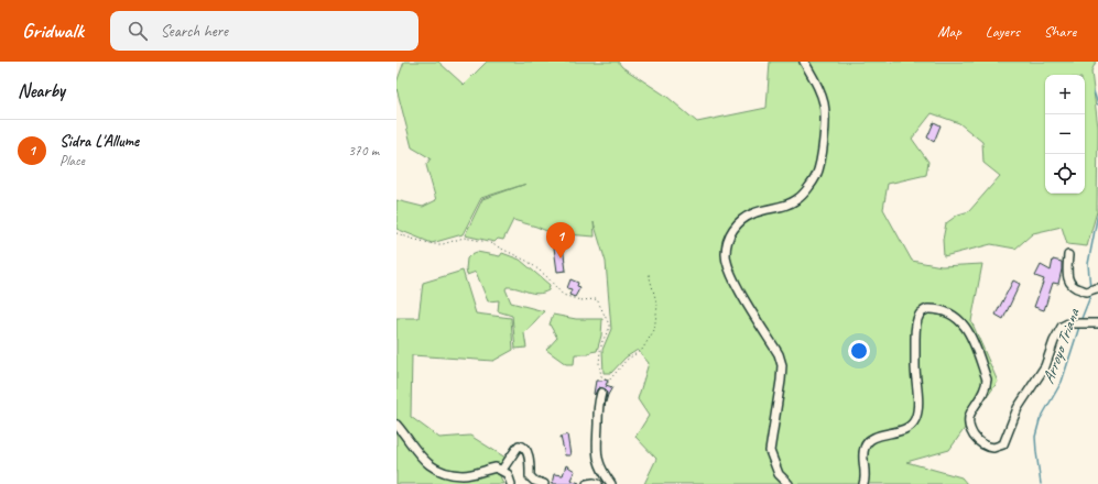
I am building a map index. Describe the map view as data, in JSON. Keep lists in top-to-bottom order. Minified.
{"water":["Arroyo Triana"],"page":{"header":"Gridwalk","search":"Search here","nav":["Map","Layers","Share"],"heading":"Nearby","map_buttons":["+","−"],"list":[{"mark":"1","name":"Sidra L'Allume","note":"Place","value":"370 m"}],"pins":"1"}}
